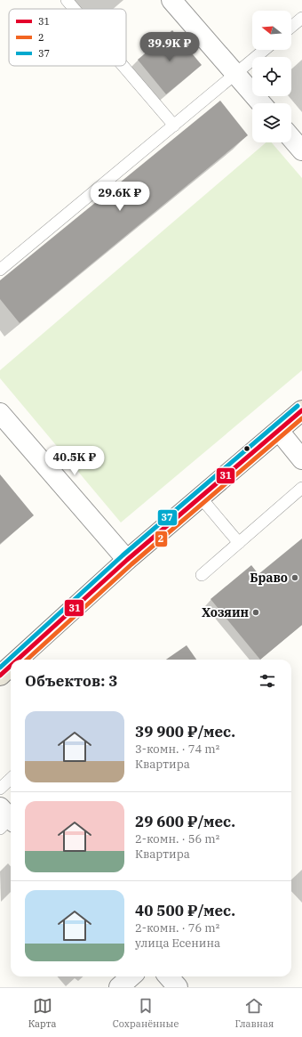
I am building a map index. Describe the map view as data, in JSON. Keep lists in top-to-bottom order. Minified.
{"places":["Браво","Хозяин"],"lines":["transit line 37","transit line 31","transit line 2"],"legend":["31","2","37"],"north":"left","page":{"price":["39.9K ₽","29.6K ₽","40.5K ₽"],"heading":"Объектов: 3","list":[{"name":"39 900 ₽/мес.","note":"3-комн. · 74 m² · Квартира"},{"name":"29 600 ₽/мес.","note":"2-комн. · 56 m² · Квартира"},{"name":"40 500 ₽/мес.","note":"2-комн. · 76 m² · улица Есенина"}],"tabs":["Карта","Сохранённые","Главная"]}}
